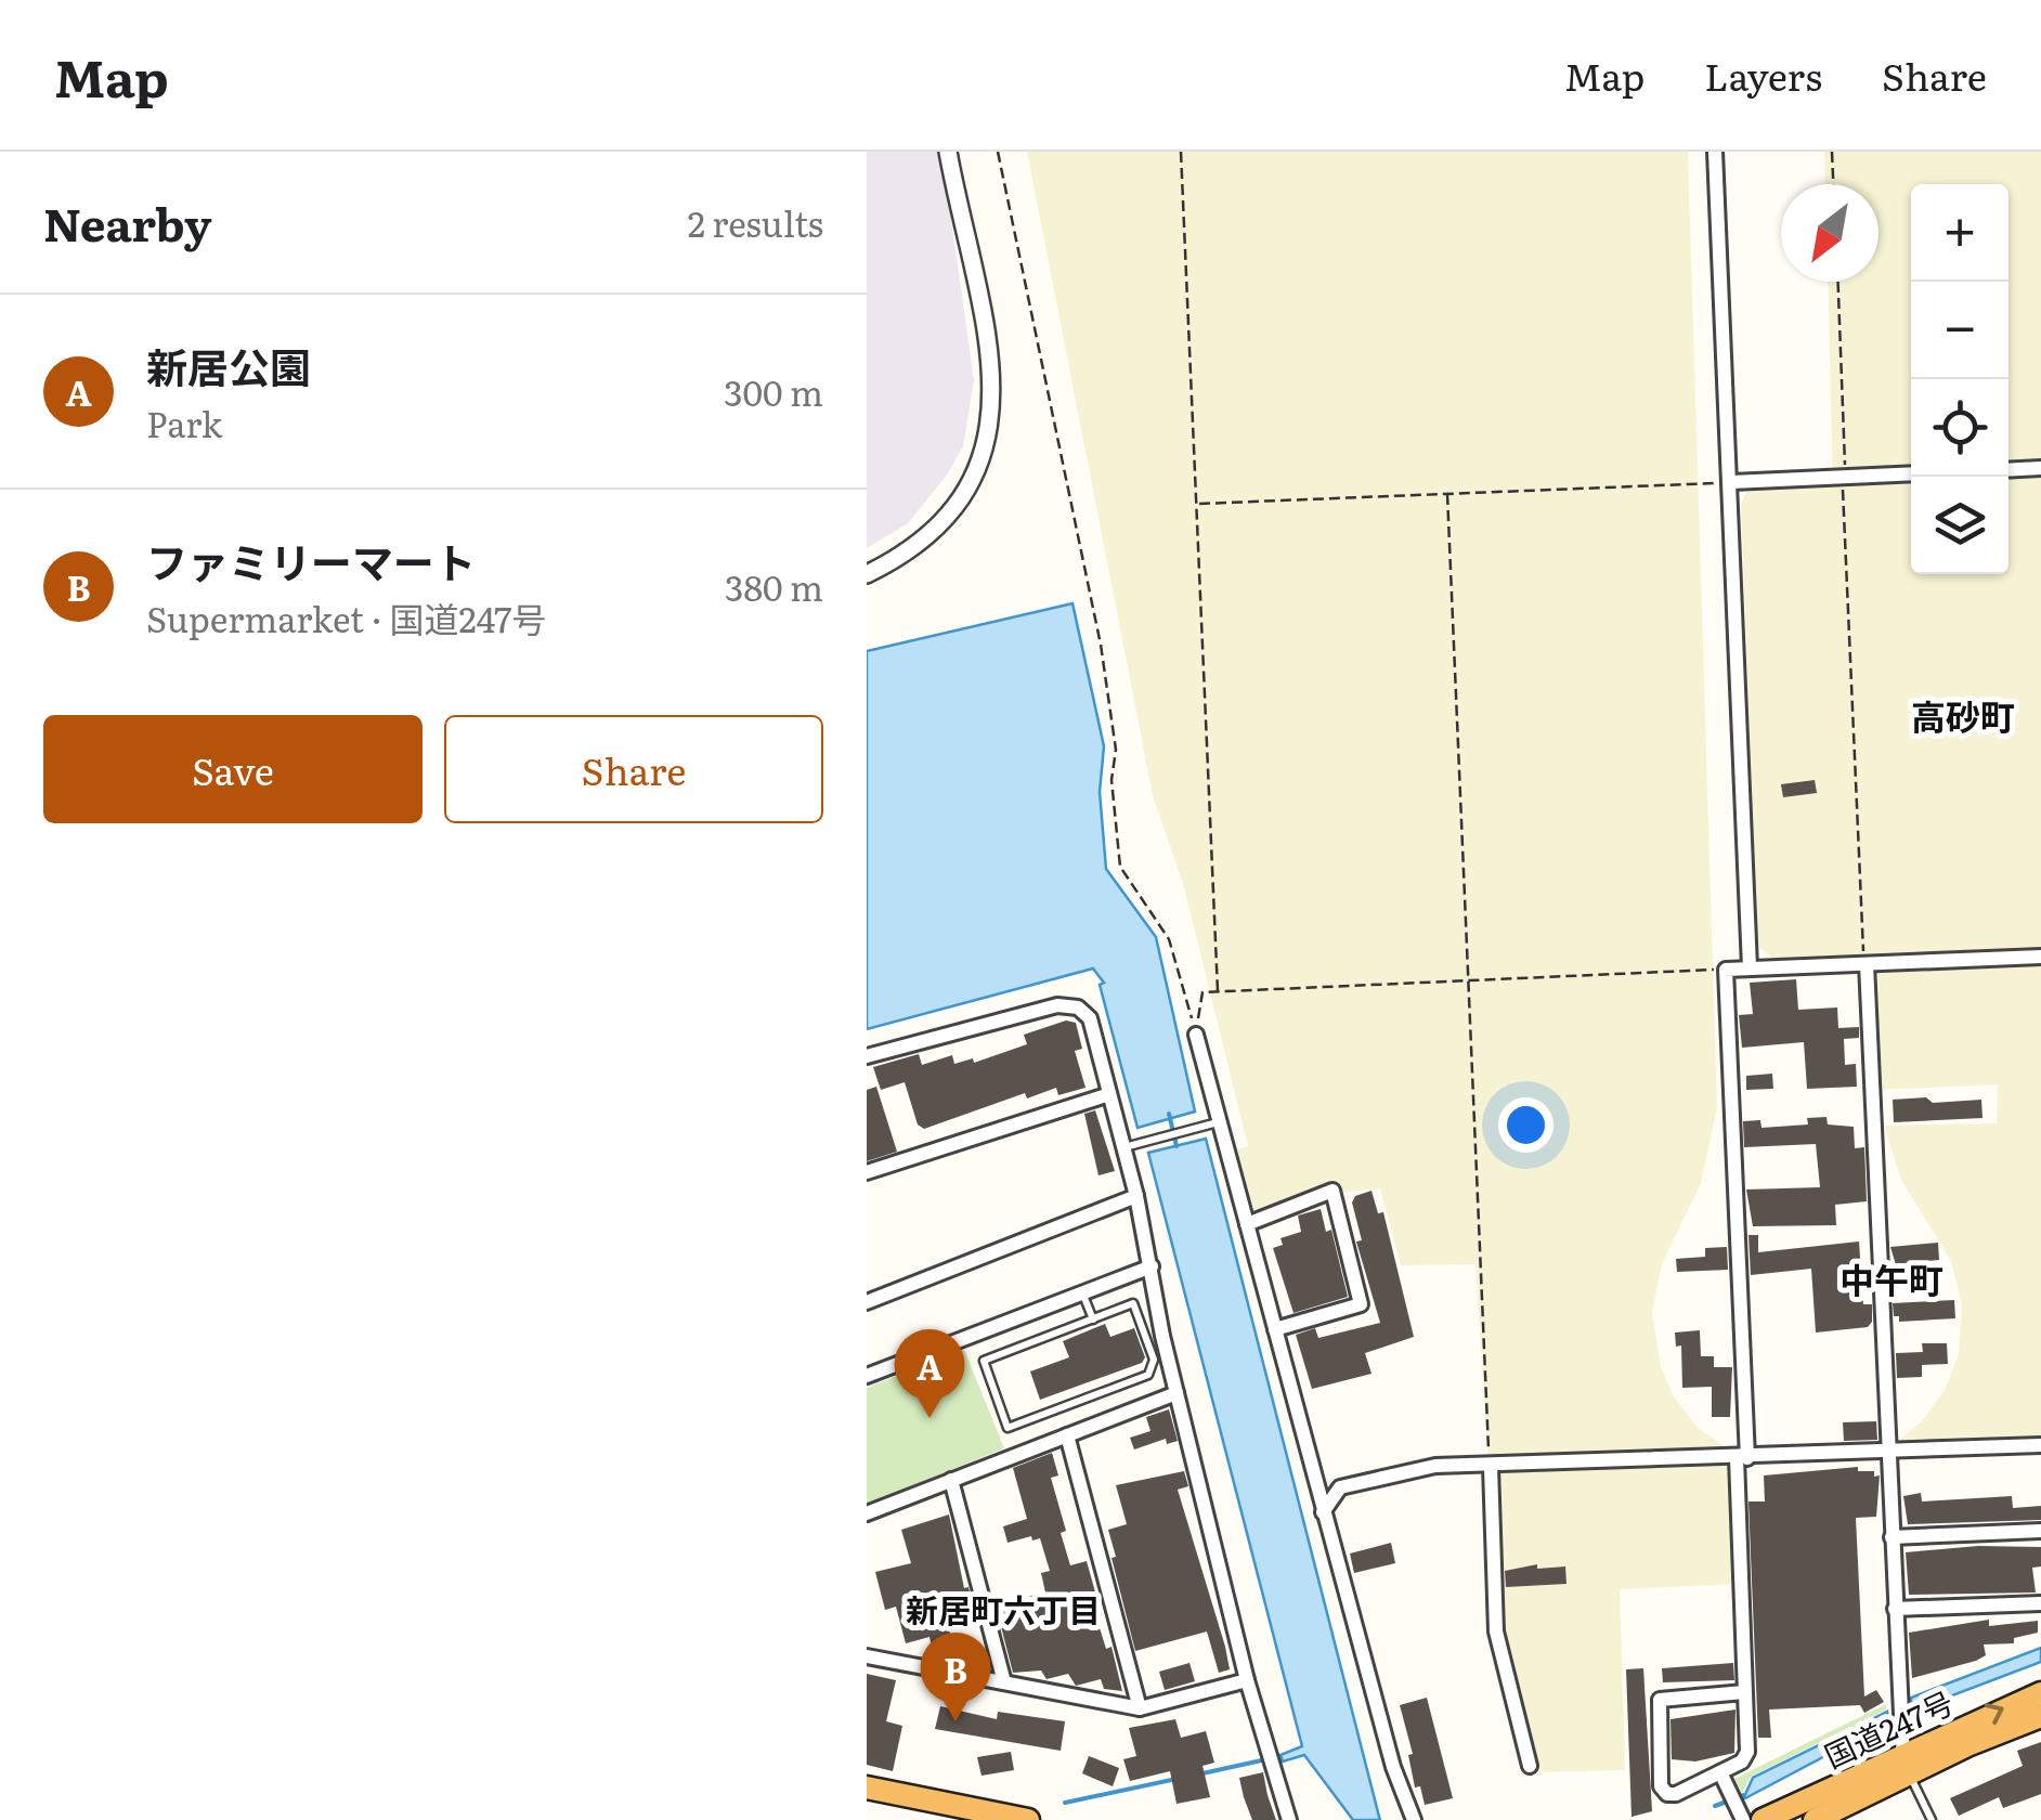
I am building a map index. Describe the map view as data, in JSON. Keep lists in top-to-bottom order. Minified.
{"streets":{"highway":["国道247号"]},"districts":["高砂町","中午町","新居町六丁目"],"north":"bottom left","page":{"header":"Map","nav":["Map","Layers","Share"],"heading":["Nearby","2 results"],"map_buttons":["+","−"],"list":[{"mark":"A","name":"新居公園","note":"Park","value":"300 m"},{"mark":"B","name":"ファミリーマート","note":"Supermarket · 国道247号","value":"380 m"}],"buttons":["Save","Share"],"pins":["A","B"]}}
